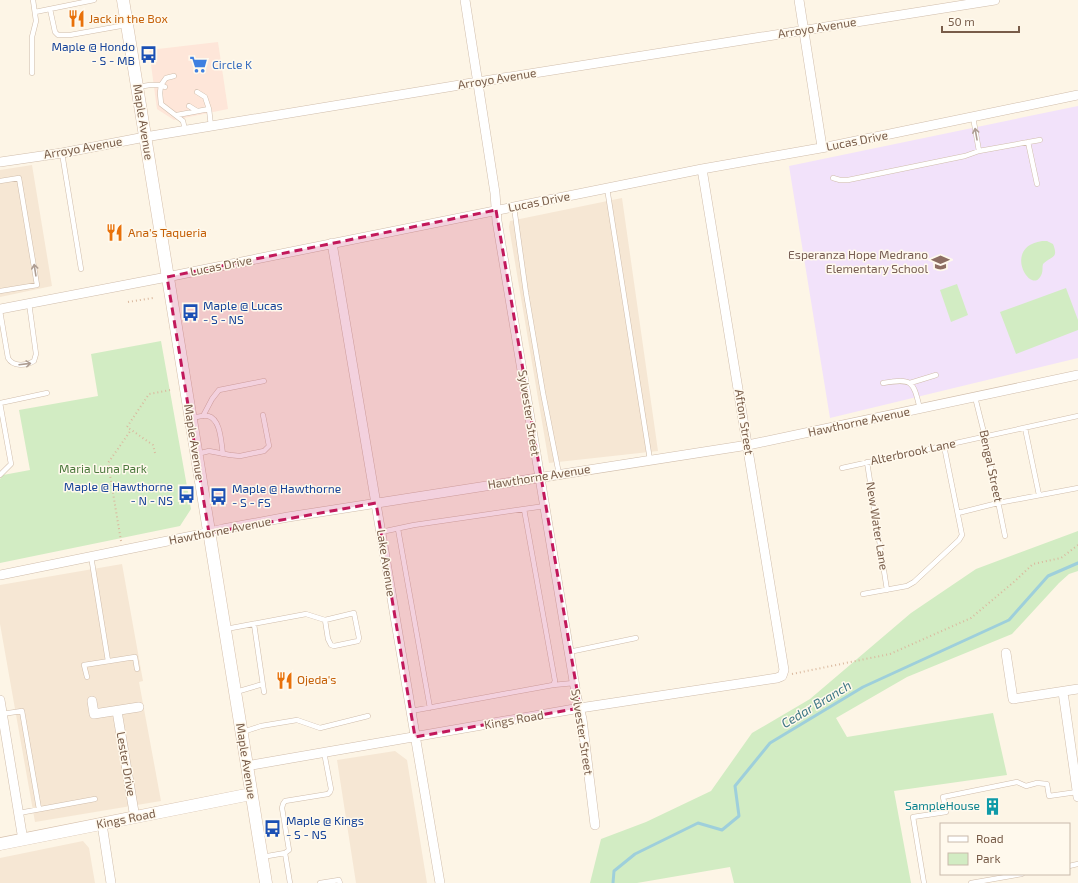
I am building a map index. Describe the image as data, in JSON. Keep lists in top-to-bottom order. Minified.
{"streets":{"main road":["Maple Avenue","Kings Road"],"street":["Arroyo Avenue","Lucas Drive","Sylvester Street","Afton Street","Hawthorne Avenue","Lake Avenue","Lester Drive"],"lane":["Alterbrook Lane","Bengal Street","New Water Lane"]},"crossings":[["Arroyo Avenue","Maple Avenue"],["Arroyo Avenue","Sylvester Street"],["Maple Avenue","Lucas Drive"],["Maple Avenue","Hawthorne Avenue"],["Maple Avenue","Kings Road"],["Lucas Drive","Sylvester Street"],["Lucas Drive","Afton Street"],["Lucas Drive","Lake Avenue"],["Sylvester Street","Hawthorne Avenue"],["Sylvester Street","Kings Road"],["Afton Street","Hawthorne Avenue"],["Afton Street","Kings Road"],["Hawthorne Avenue","Bengal Street"],["Hawthorne Avenue","Lake Avenue"],["Alterbrook Lane","Bengal Street"],["Alterbrook Lane","New Water Lane"],["Lake Avenue","Kings Road"],["Kings Road","Lester Drive"]],"water":["Cedar Branch"],"parks":["Maria Luna Park"],"places":{"restaurant":["Jack in the Box","Ana's Taqueria","Ojeda's"],"bus stop":["Maple @ Hondo - S - MB","Maple @ Lucas - S - NS","Maple @ Hawthorne - N - NS","Maple @ Hawthorne - S - FS","Maple @ Kings - S - NS"],"supermarket":["Circle K"],"school or university":["Esperanza Hope Medrano Elementary School"],"building":["SampleHouse"]},"legend":["Road","Park"],"scale_bar":"50 m"}
